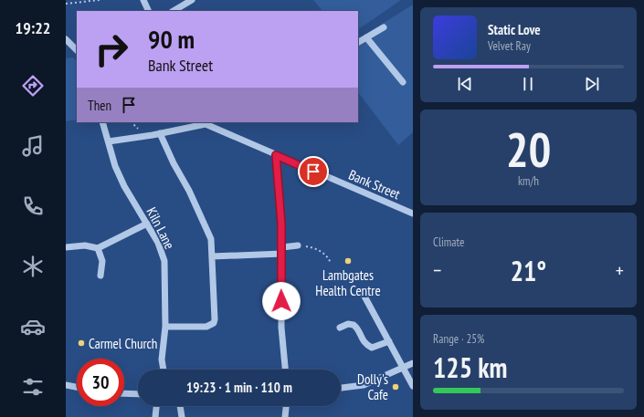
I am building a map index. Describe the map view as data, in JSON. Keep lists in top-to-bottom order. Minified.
{"streets":{"street":["Bank Street","Kiln Lane"]},"places":["Lambgates Health Centre","Carmel Church","Dolly's Cafe"],"page":{"tabs":"19:22","turn":["90 m","Bank Street"],"song":["Static Love","Velvet Ray"],"then":"Then","tile":[["20","km/h"],"Climate",["Range · 25%","125 km"]],"heat":["−","21°","+"],"limit":"30","trip":"19:23 · 1 min · 110 m"}}
